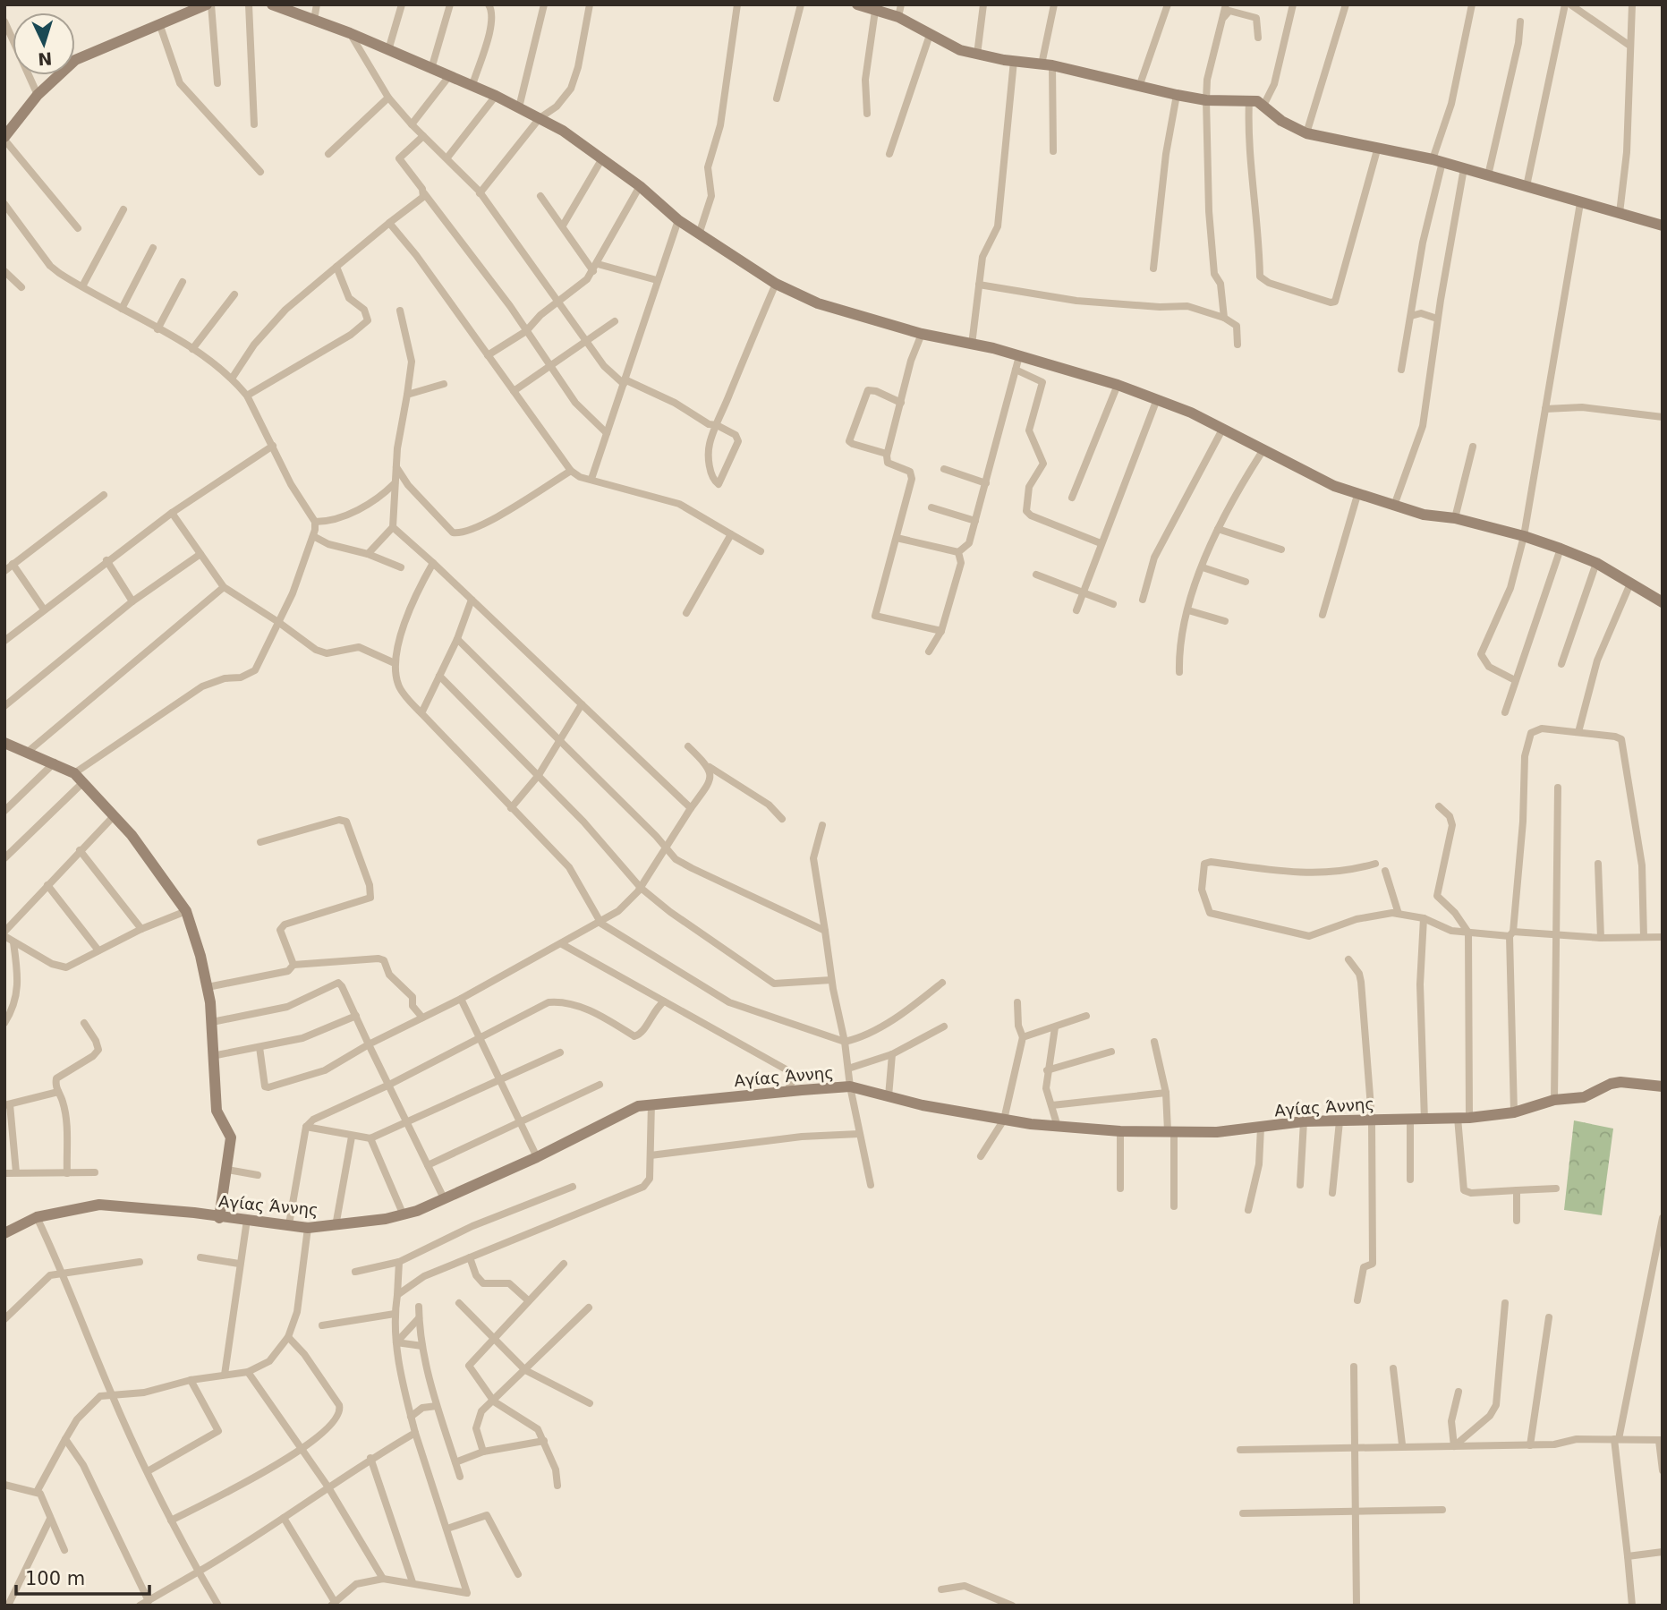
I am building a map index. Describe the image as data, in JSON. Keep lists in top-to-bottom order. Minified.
{"streets":{"street":["Αγίας Άννης"]},"scale_bar":"100 m","north":"bottom"}
